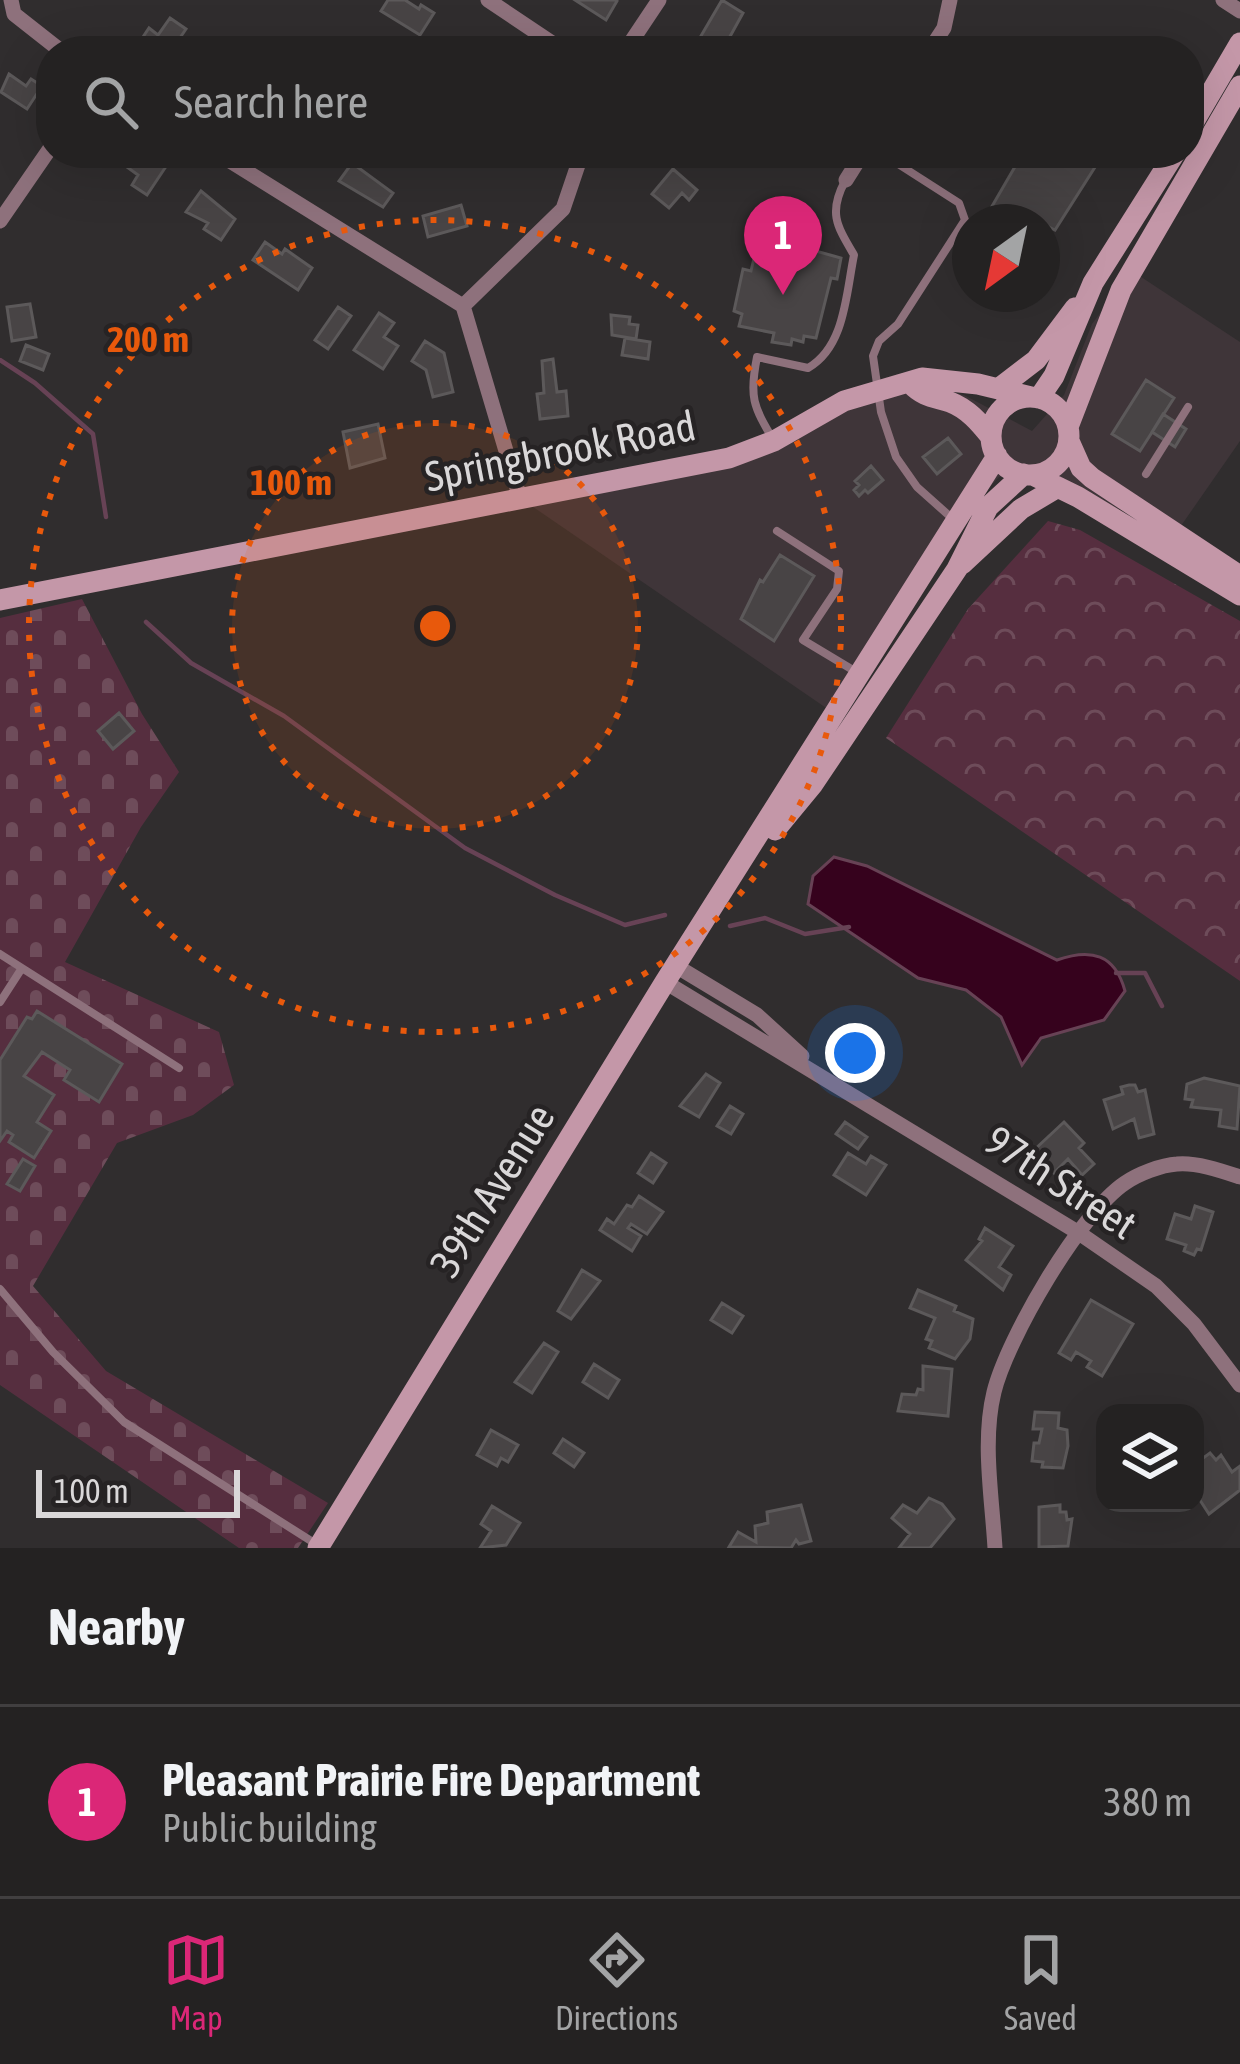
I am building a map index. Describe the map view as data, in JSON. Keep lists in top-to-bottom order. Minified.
{"streets":{"main road":["Springbrook Road","39th Avenue"],"street":["97th Street"]},"crossings":[["Springbrook Road","39th Avenue"],["97th Street","39th Avenue"]],"scale_bar":"100 m","north":"bottom left","page":{"search":"Search here","pins":"1","scale":"100 m","heading":"Nearby","list":[{"mark":"1","name":"Pleasant Prairie Fire Department","note":"Public building","value":"380 m"}],"nav":["Map","Directions","Saved"]},"rings":["200 m","100 m"]}
